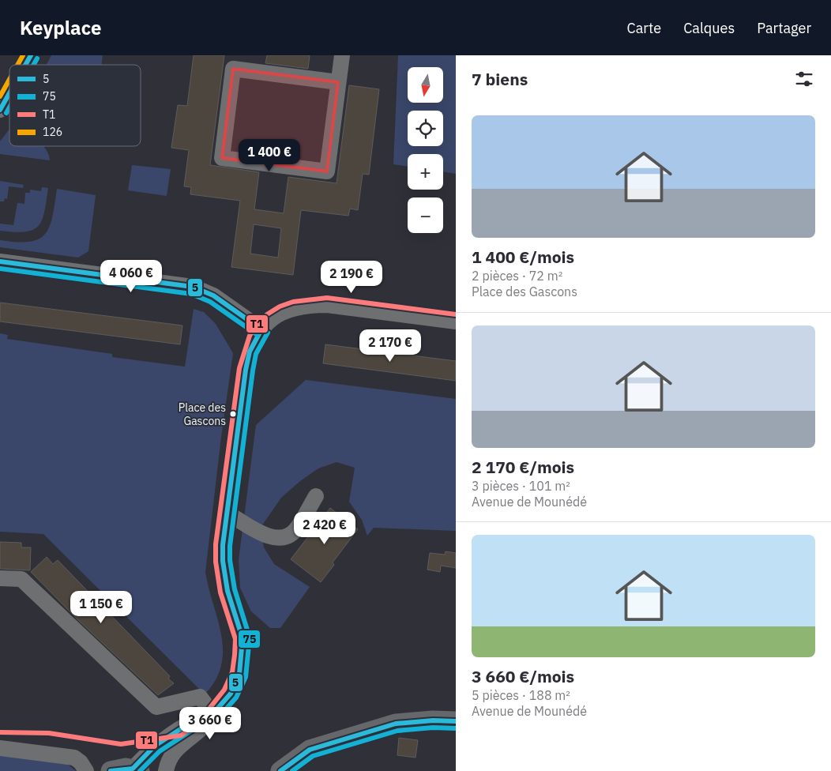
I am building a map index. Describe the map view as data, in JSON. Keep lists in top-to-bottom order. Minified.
{"places":["Place des Gascons"],"lines":["transit line 5","transit line 126","transit line 75","transit line T1"],"legend":["5","75","T1","126"],"north":"bottom","page":{"header":"Keyplace","nav":["Carte","Calques","Partager"],"heading":"7 biens","map_buttons":["+","−"],"list":[{"name":"1 400 €/mois","note":"2 pièces · 72 m² · Place des Gascons"},{"name":"2 170 €/mois","note":"3 pièces · 101 m² · Avenue de Mounédé"},{"name":"3 660 €/mois","note":"5 pièces · 188 m² · Avenue de Mounédé"}],"price":["1 400 €","4 060 €","2 190 €","2 170 €","2 420 €","1 150 €","3 660 €"]}}
